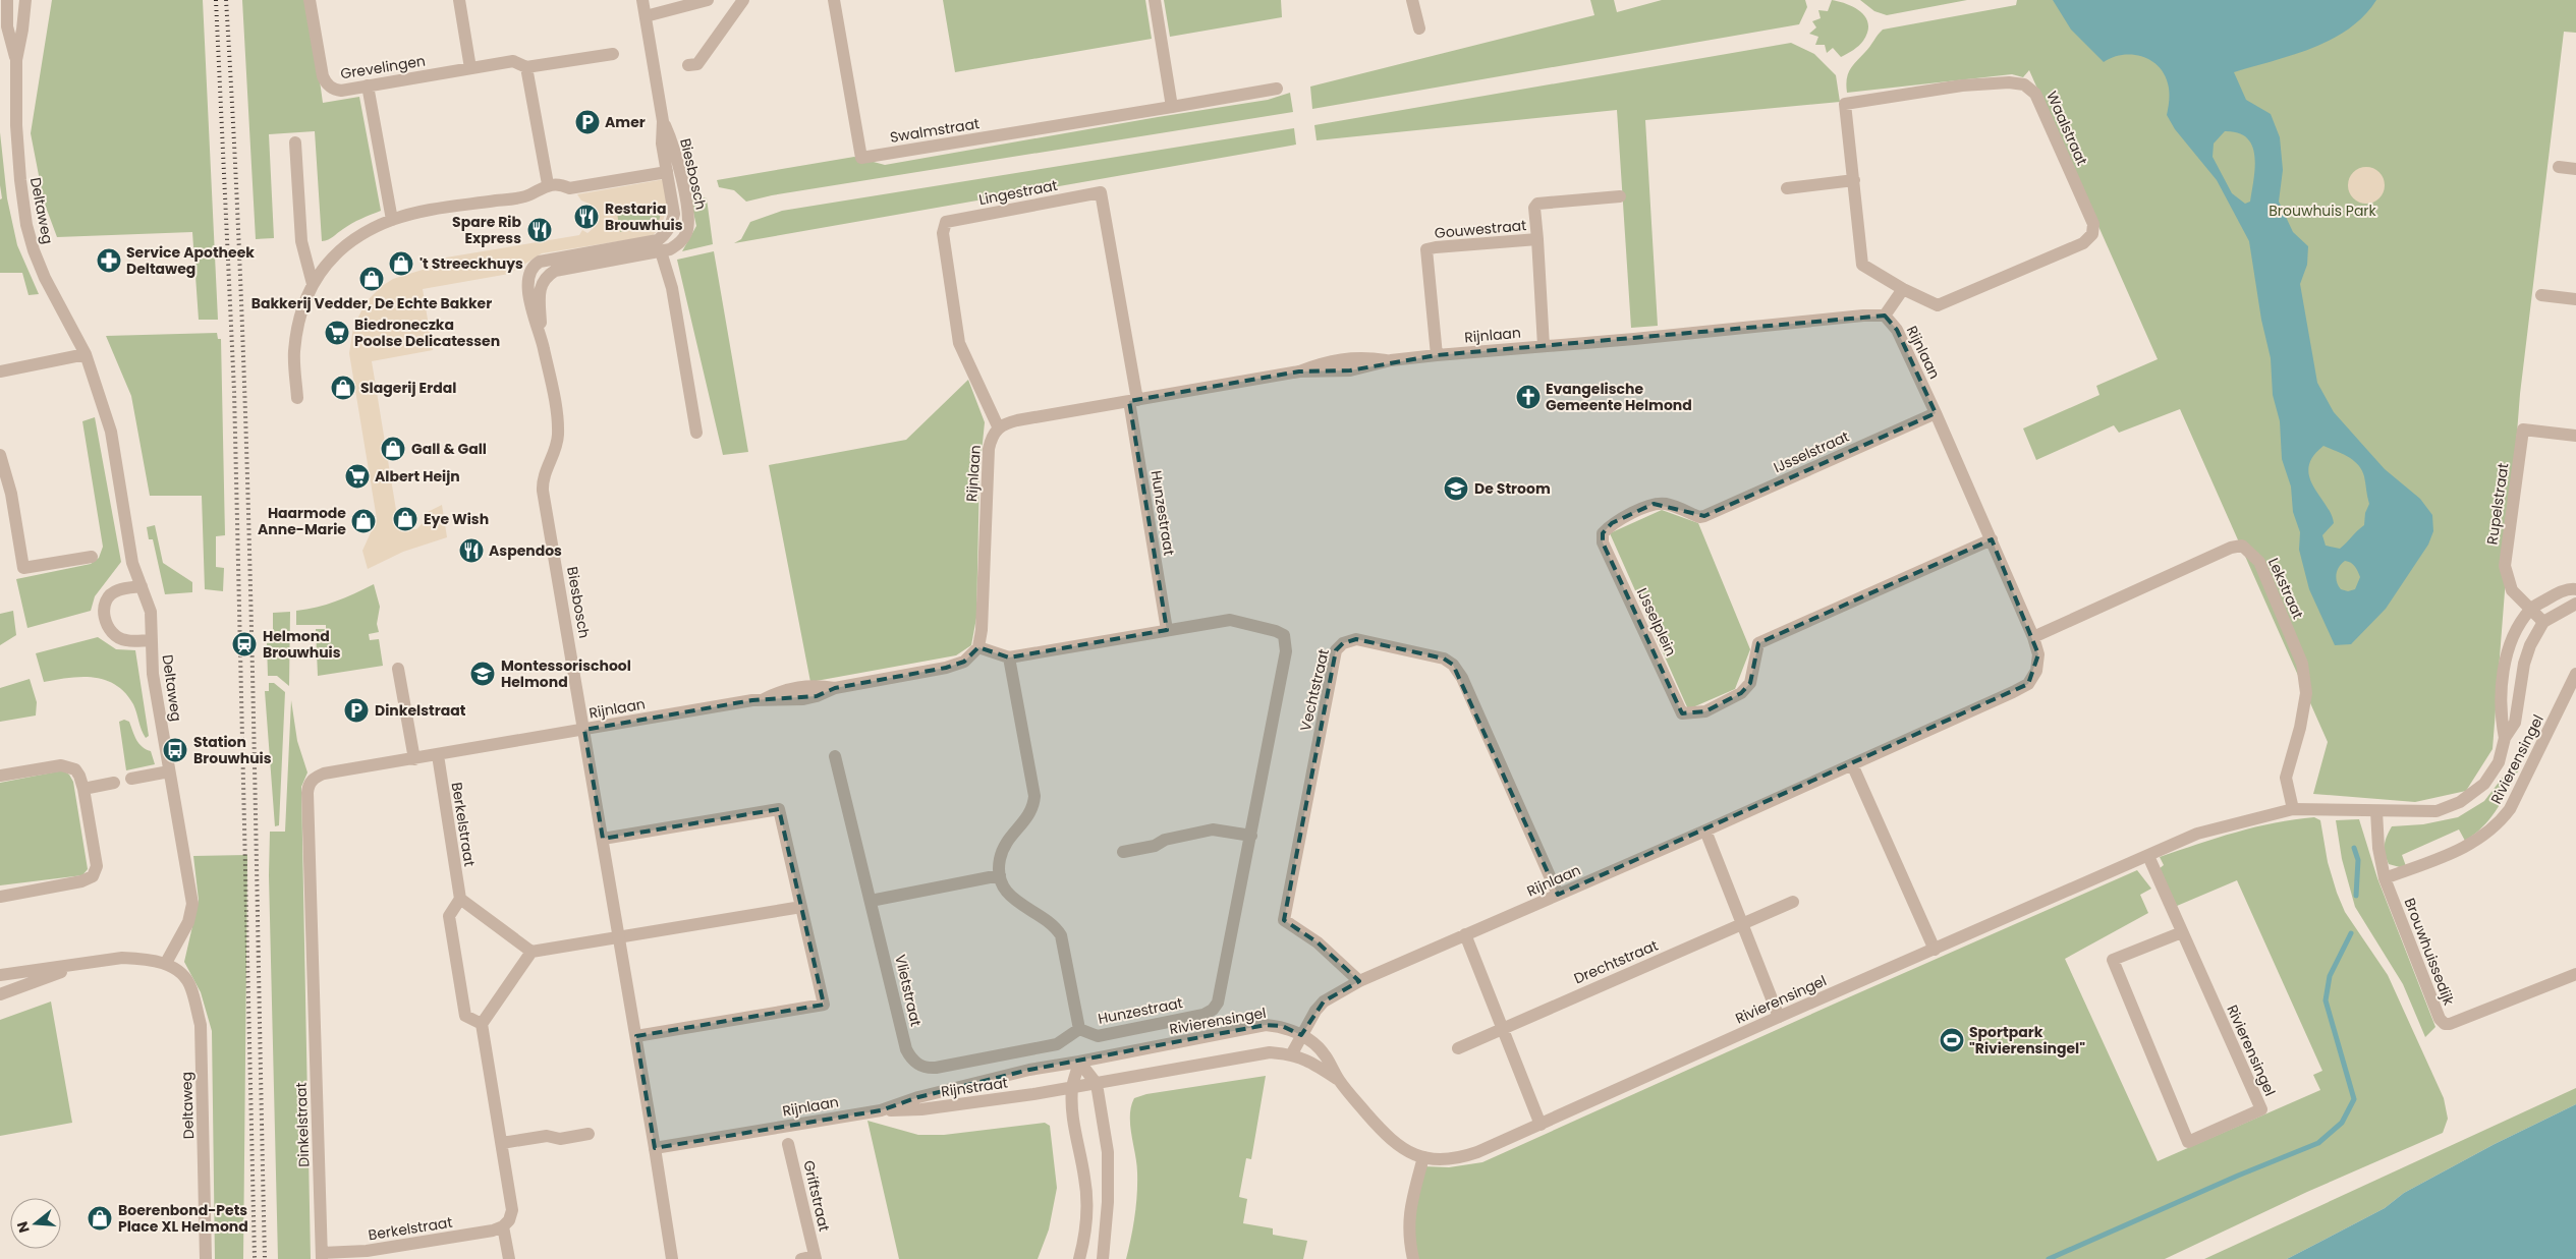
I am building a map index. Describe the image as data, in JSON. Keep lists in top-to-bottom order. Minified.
{"streets":{"street":["Grevelingen","Waalstraat","Swalmstraat","Biesbosch","Lingestraat","Deltaweg","Gouwestraat","Rijnlaan","IJsselstraat","Rupelstraat","Hunzestraat","Lekstraat","IJsselplein","Vechtstraat","Rivierensingel","Berkelstraat","Brouwhuissedijk","Drechtstraat","Vlietstraat","Rijnstraat","Dinkelstraat","Griftstraat"]},"crossings":[["Biesbosch","Rijnlaan"],["Biesbosch","Dinkelstraat"],["Lingestraat","Rijnlaan"],["Lingestraat","Hunzestraat"],["Gouwestraat","Rijnlaan"],["Rijnlaan","IJsselstraat"],["Rijnlaan","Hunzestraat"],["Rijnlaan","Lekstraat"],["Rijnlaan","IJsselplein"],["Rijnlaan","Vechtstraat"],["Rijnlaan","Rivierensingel"],["Rijnlaan","Rijnstraat"],["Rijnlaan","Dinkelstraat"],["IJsselstraat","IJsselplein"],["Rupelstraat","Rivierensingel"],["Hunzestraat","Vlietstraat"],["Lekstraat","Rivierensingel"],["Rivierensingel","Brouwhuissedijk"],["Rivierensingel","Rijnstraat"],["Berkelstraat","Dinkelstraat"]],"parks":["Brouwhuis Park"],"places":{"parking":["Amer","Dinkelstraat"],"restaurant":["Restaria Brouwhuis","Spare Rib Express","Aspendos"],"pharmacy":["Service Apotheek Deltaweg"],"shop":["'t Streeckhuys","Bakkerij Vedder, De Echte Bakker","Slagerij Erdal","Gall & Gall","Eye Wish","Haarmode Anne-Marie","Boerenbond-Pets Place XL Helmond"],"supermarket":["Biedroneczka Poolse Delicatessen","Albert Heijn"],"church":["Evangelische Gemeente Helmond"],"school or university":["De Stroom","Montessorischool Helmond"],"station":["Helmond Brouwhuis"],"bus stop":["Station Brouwhuis"],"sports":["Sportpark \"Rivierensingel\""]},"north":"left"}
